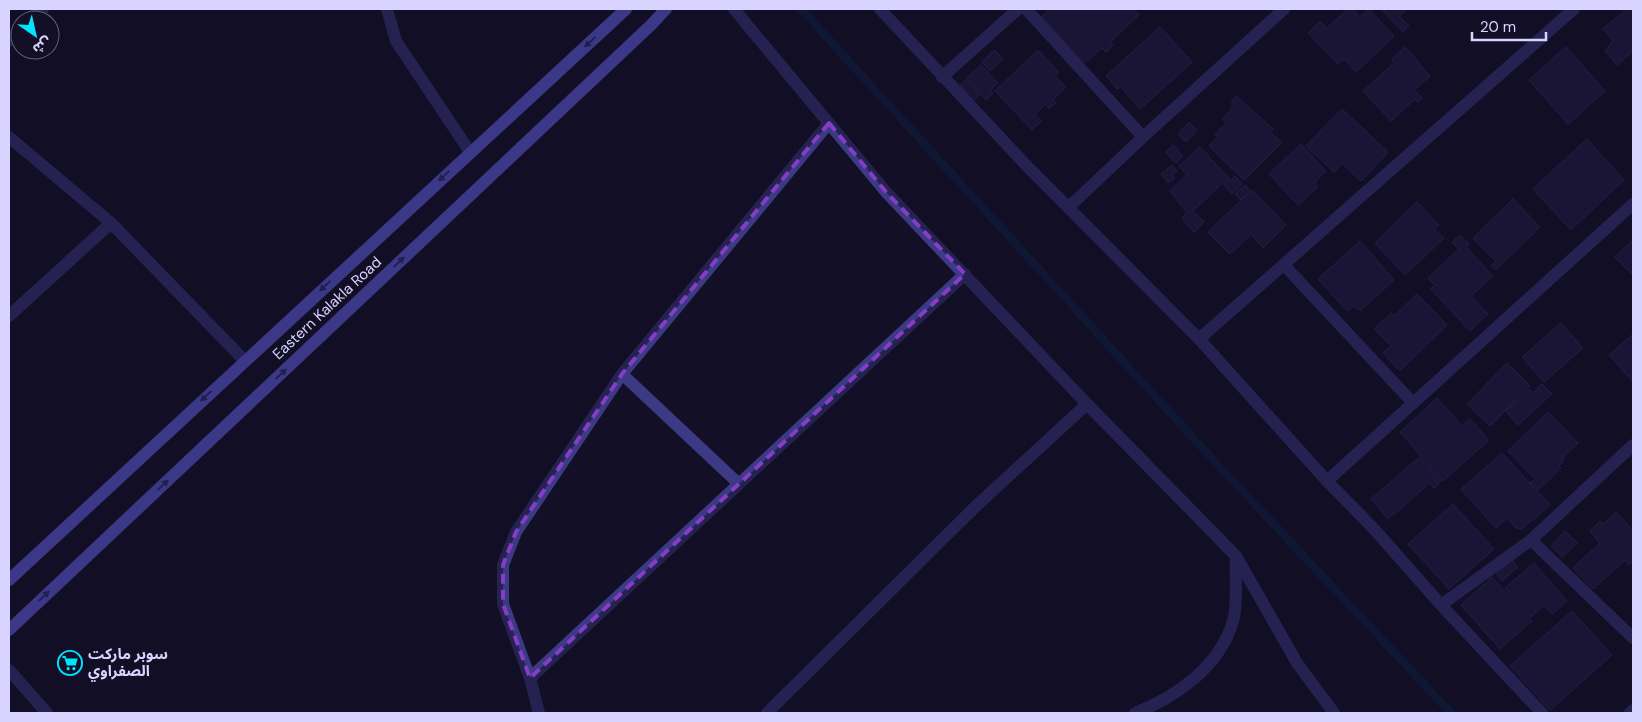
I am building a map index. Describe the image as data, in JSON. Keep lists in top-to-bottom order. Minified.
{"streets":{"street":["Eastern Kalakla Road"]},"places":{"supermarket":["سوبر ماركت الصفراوي"]},"scale_bar":"20 m","north":"bottom right"}
